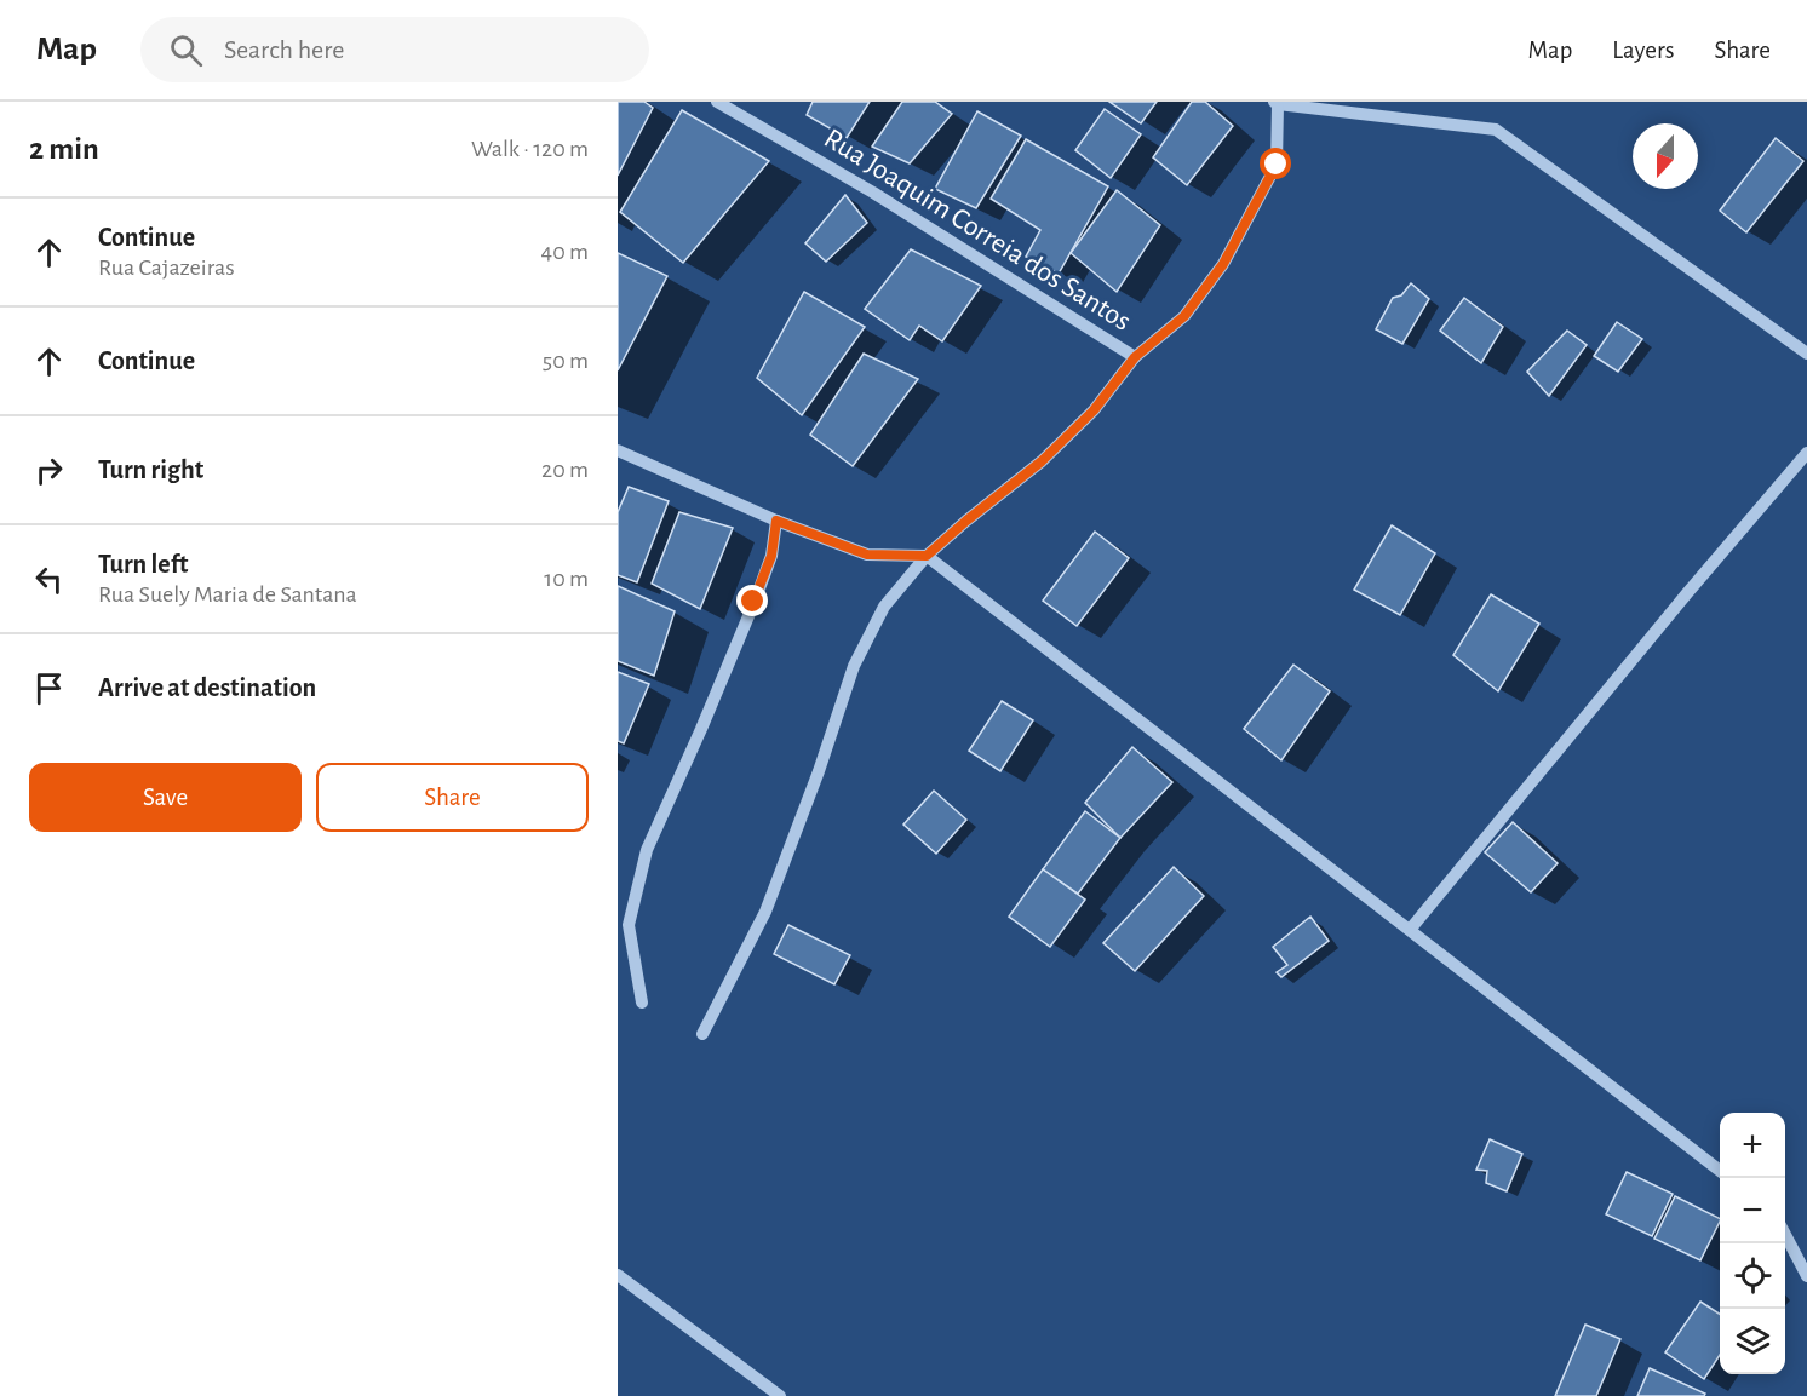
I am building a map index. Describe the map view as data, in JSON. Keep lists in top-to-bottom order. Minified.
{"streets":{"street":["Rua Joaquim Correia dos Santos"]},"north":"bottom","page":{"header":"Map","search":"Search here","nav":["Map","Layers","Share"],"heading":["2 min","Walk · 120 m"],"list":[["Continue","Rua Cajazeiras","40 m"],["Continue","50 m"],["Turn right","20 m"],["Turn left","Rua Suely Maria de Santana","10 m"],"Arrive at destination"],"buttons":["Save","Share"],"map_buttons":["+","−"]}}
